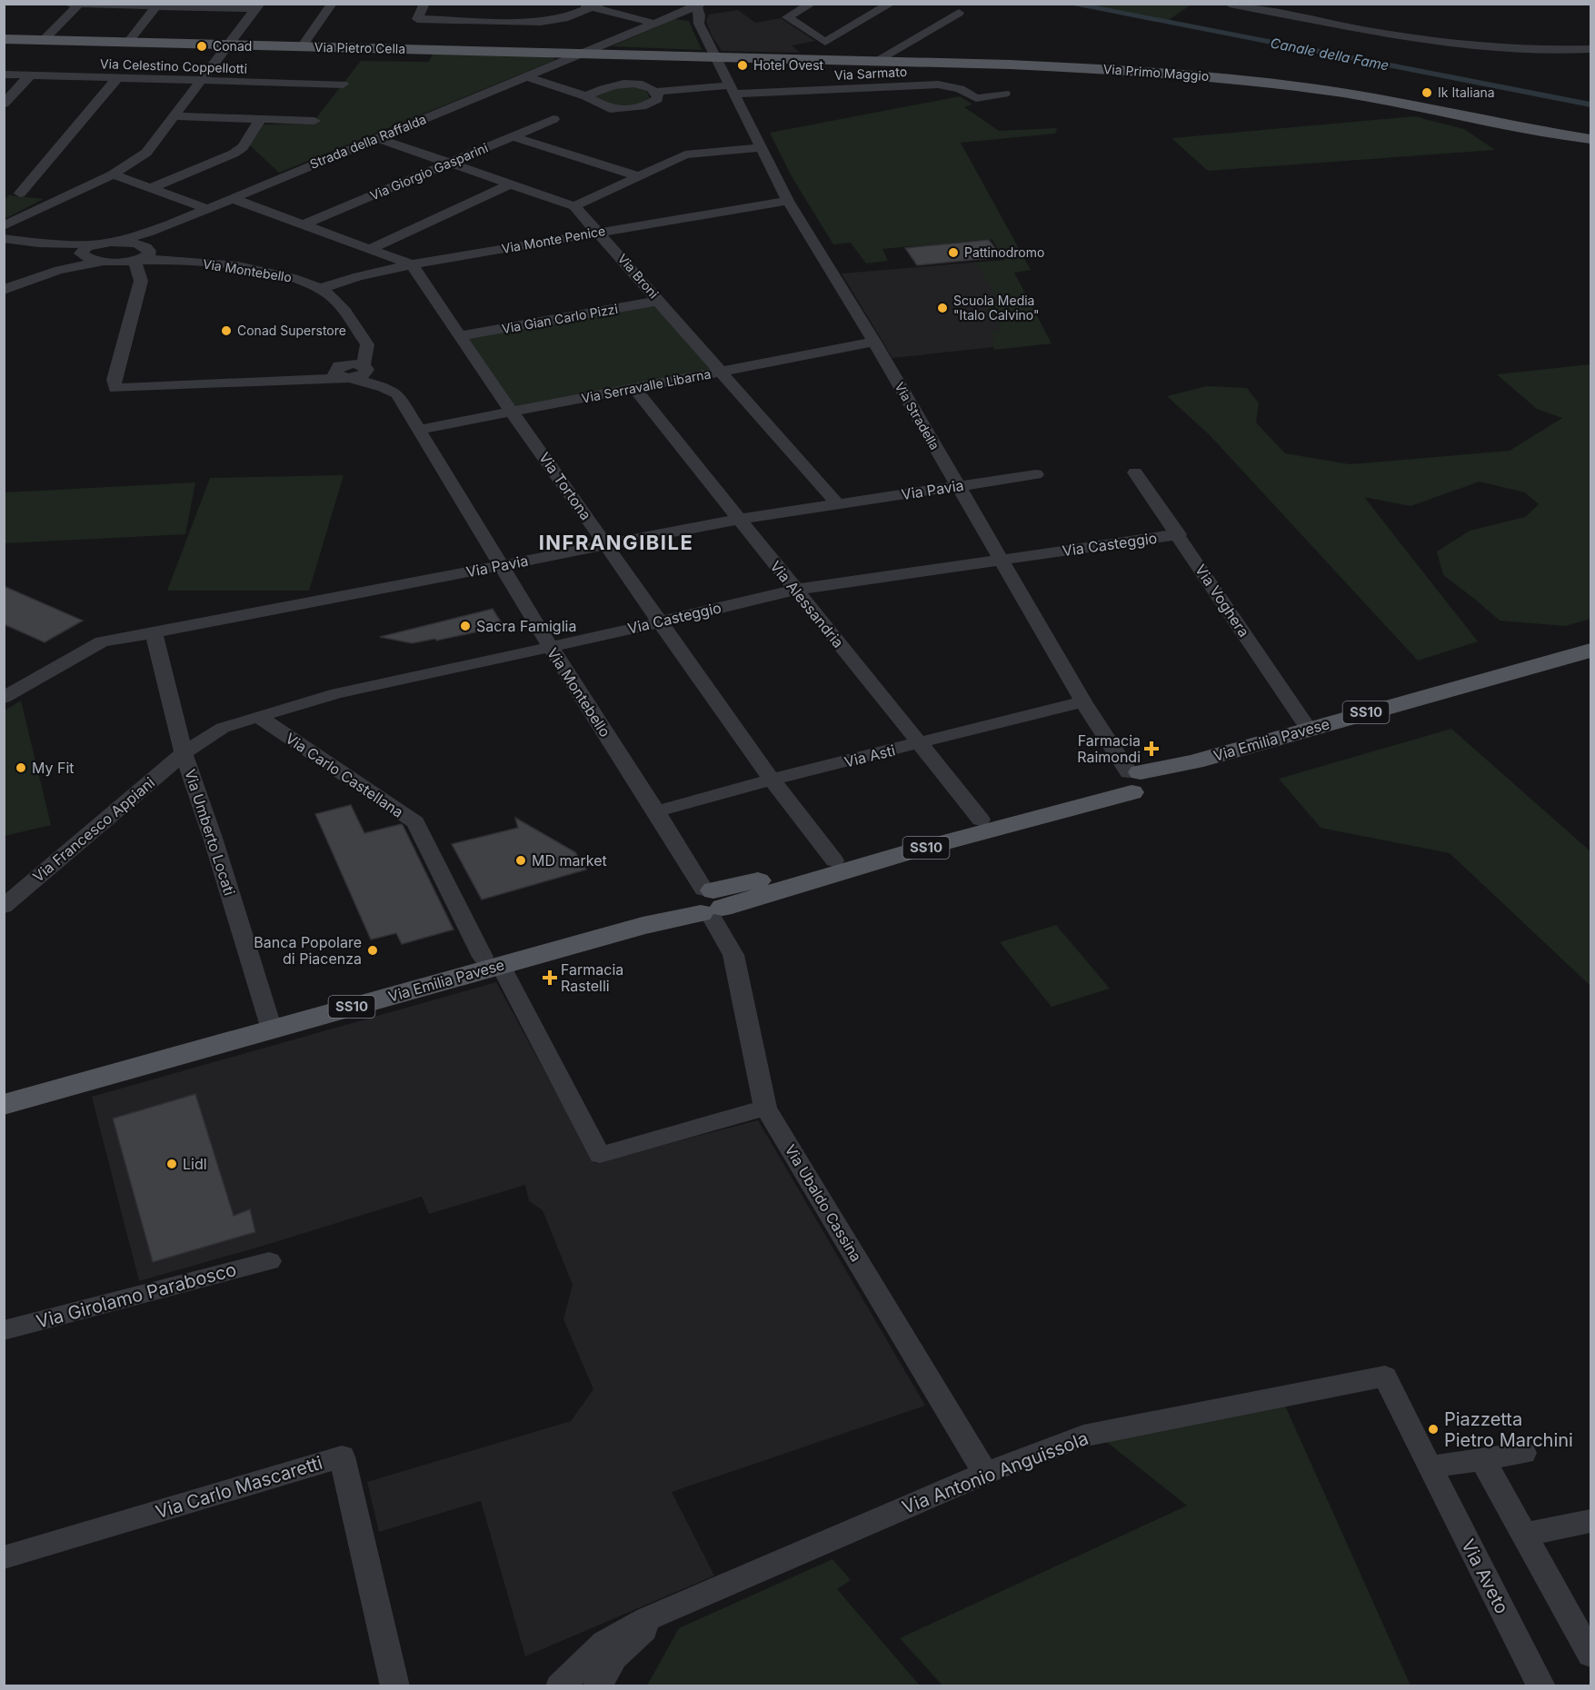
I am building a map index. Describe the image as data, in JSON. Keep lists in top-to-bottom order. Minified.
{"streets":{"main road":["Via Pietro Cella","Via Primo Maggio","SS10","Via Emilia Pavese"],"street":["Via Celestino Coppellotti","Via Sarmato","Strada della Raffalda","Via Giorgio Gasparini","Via Monte Penice","Via Montebello","Via Broni","Via Gian Carlo Pizzi","Via Serravalle Libarna","Via Stradella","Via Tortona","Via Pavia","Via Casteggio","Via Voghera","Via Alessandria","Via Asti","Via Carlo Castellana","Via Francesco Appiani","Via Umberto Locati","Via Ubaldo Cassina","Via Girolamo Parabosco","Via Antonio Anguissola","Via Carlo Mascaretti","Via Aveto"]},"crossings":[["Via Pietro Cella","Via Primo Maggio"],["Via Pietro Cella","Strada della Raffalda"],["Via Pietro Cella","Via Stradella"],["Via Primo Maggio","Via Stradella"],["Via Sarmato","Via Stradella"],["Strada della Raffalda","Via Broni"],["Via Giorgio Gasparini","Via Broni"],["Via Monte Penice","Via Montebello"],["Via Monte Penice","Via Broni"],["Via Monte Penice","Via Stradella"],["Via Monte Penice","Via Tortona"],["Via Montebello","Via Serravalle Libarna"],["Via Montebello","Via Pavia"],["Via Montebello","Via Casteggio"],["Via Montebello","Via Emilia Pavese"],["Via Montebello","Via Asti"],["Via Montebello","Via Ubaldo Cassina"],["Via Broni","Via Gian Carlo Pizzi"],["Via Broni","Via Serravalle Libarna"],["Via Broni","Via Pavia"],["Via Gian Carlo Pizzi","Via Tortona"],["Via Serravalle Libarna","Via Stradella"],["Via Serravalle Libarna","Via Tortona"],["Via Serravalle Libarna","Via Alessandria"],["Via Stradella","Via Pavia"],["Via Stradella","Via Casteggio"],["Via Stradella","Via Emilia Pavese"],["Via Stradella","Via Asti"],["Via Tortona","Via Pavia"],["Via Tortona","Via Casteggio"],["Via Tortona","Via Emilia Pavese"],["Via Tortona","Via Asti"],["Via Pavia","Via Alessandria"],["Via Pavia","Via Umberto Locati"],["Via Casteggio","Via Voghera"],["Via Casteggio","Via Alessandria"],["Via Casteggio","Via Carlo Castellana"],["Via Casteggio","Via Francesco Appiani"],["Via Casteggio","Via Umberto Locati"],["Via Voghera","Via Emilia Pavese"],["Via Alessandria","Via Emilia Pavese"],["Via Alessandria","Via Asti"],["Via Emilia Pavese","Via Carlo Castellana"],["Via Emilia Pavese","Via Umberto Locati"],["Via Emilia Pavese","Via Ubaldo Cassina"],["Via Carlo Castellana","Via Ubaldo Cassina"],["Via Francesco Appiani","Via Umberto Locati"],["Via Ubaldo Cassina","Via Antonio Anguissola"],["Via Antonio Anguissola","Via Aveto"]],"districts":["INFRANGIBILE"],"water":["Canale della Fame"],"places":{"other":["Conad","Hotel Ovest","Ik Italiana","Pattinodromo","Scuola Media \"Italo Calvino\"","Conad Superstore","Sacra Famiglia","My Fit","MD market","Banca Popolare di Piacenza","Lidl","Piazzetta Pietro Marchini"],"health":["Farmacia Raimondi","Farmacia Rastelli"]}}
